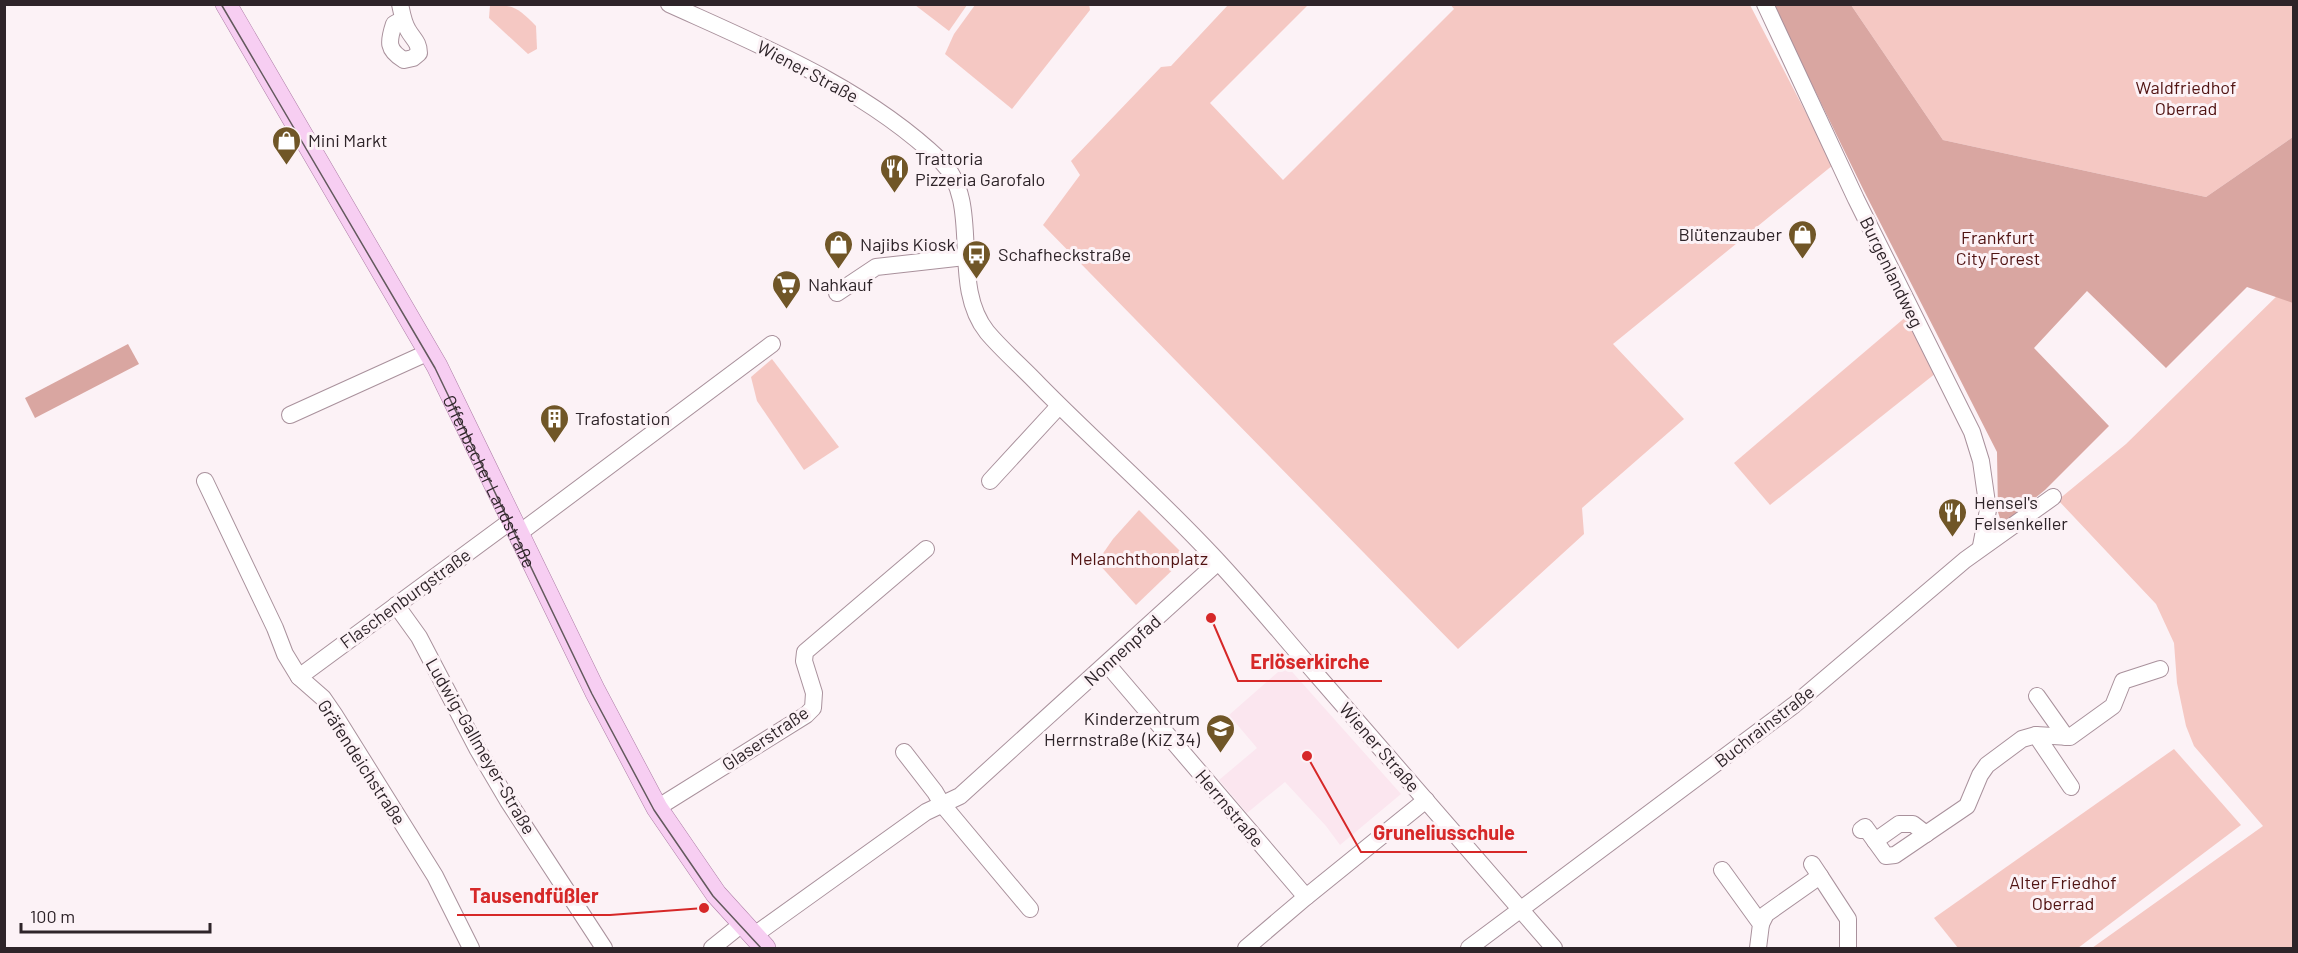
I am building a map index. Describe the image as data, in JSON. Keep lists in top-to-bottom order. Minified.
{"streets":{"main road":["Offenbacher Landstraße"],"street":["Wiener Straße","Burgenlandweg","Flaschenburgstraße","Nonnenpfad","Buchrainstraße","Glaserstraße","Ludwig-Gallmeyer-Straße","Gräfendeichstraße","Herrnstraße"]},"crossings":[["Wiener Straße","Nonnenpfad"],["Wiener Straße","Buchrainstraße"],["Burgenlandweg","Buchrainstraße"],["Offenbacher Landstraße","Flaschenburgstraße"],["Offenbacher Landstraße","Nonnenpfad"],["Offenbacher Landstraße","Glaserstraße"],["Flaschenburgstraße","Ludwig-Gallmeyer-Straße"],["Flaschenburgstraße","Gräfendeichstraße"],["Nonnenpfad","Herrnstraße"]],"parks":["Waldfriedhof Oberrad","Frankfurt City Forest","Melanchthonplatz","Alter Friedhof Oberrad"],"places":{"shop":["Mini Markt","Blütenzauber","Najibs Kiosk"],"restaurant":["Trattoria Pizzeria Garofalo","Hensel's Felsenkeller"],"bus stop":["Schafheckstraße"],"supermarket":["Nahkauf"],"building":["Trafostation"],"other":["Erlöserkirche","Gruneliusschule","Tausendfüßler"],"school or university":["Kinderzentrum Herrnstraße (KiZ 34)"]},"scale_bar":"100 m"}
